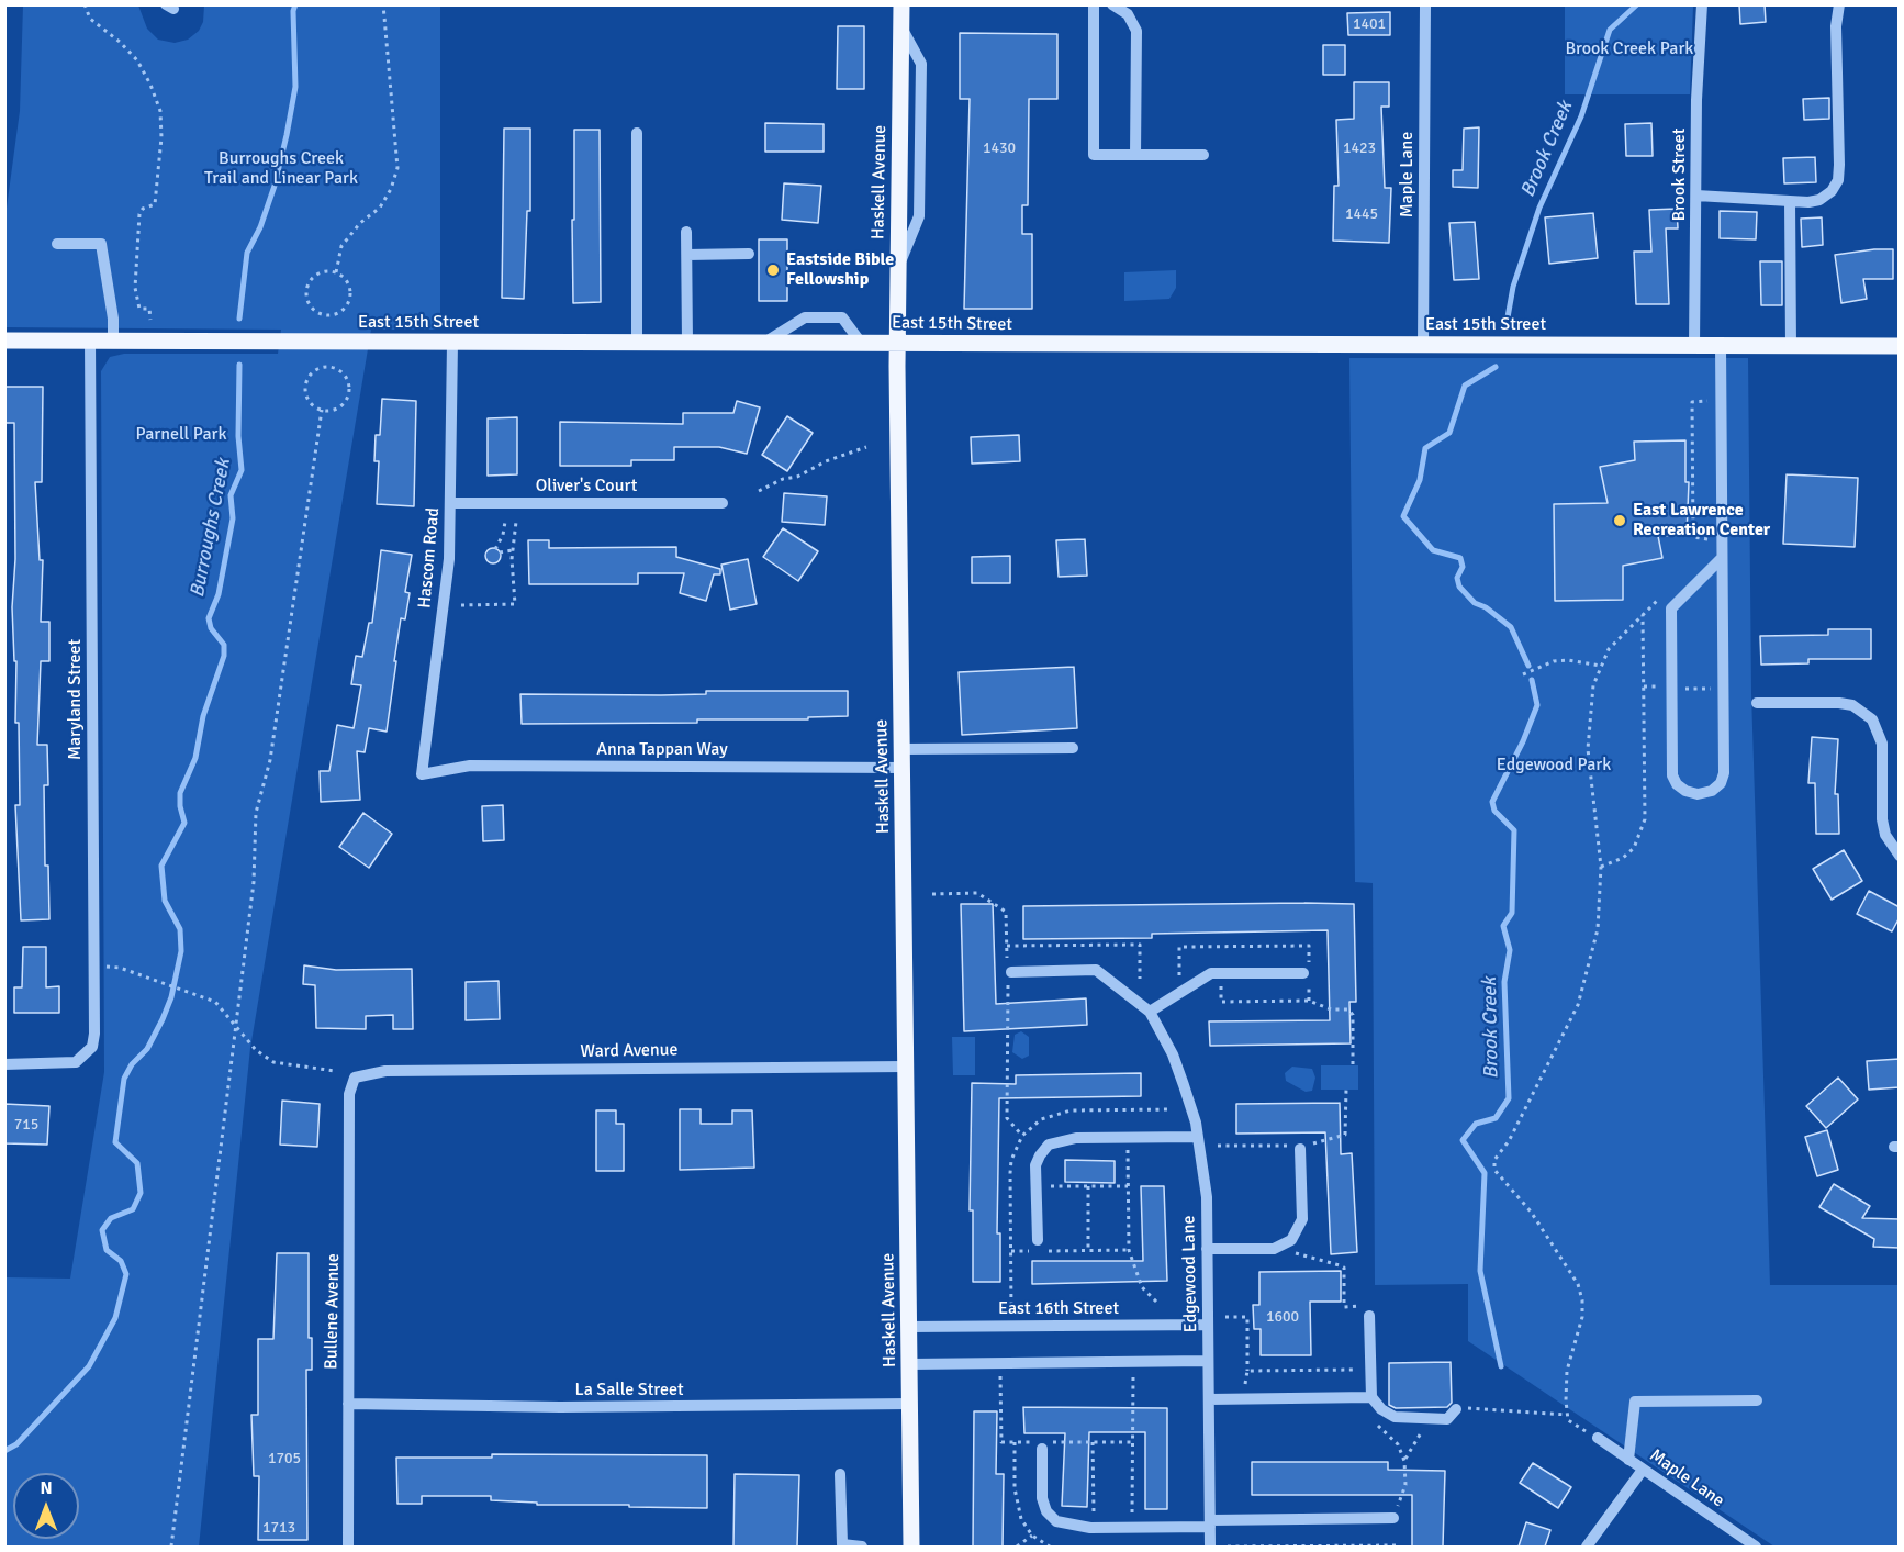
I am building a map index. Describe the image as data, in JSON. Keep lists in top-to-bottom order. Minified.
{"streets":{"main road":["Haskell Avenue","East 15th Street"],"street":["Maple Lane","Brook Street","Oliver's Court","Hascom Road","Maryland Street","Anna Tappan Way","Ward Avenue","Edgewood Lane","East 16th Street","Bullene Avenue","La Salle Street"]},"crossings":[["Maple Lane","East 15th Street"],["Brook Street","East 15th Street"],["Haskell Avenue","East 15th Street"],["Haskell Avenue","Anna Tappan Way"],["Haskell Avenue","Ward Avenue"],["Haskell Avenue","East 16th Street"],["Haskell Avenue","La Salle Street"],["East 15th Street","Hascom Road"],["East 15th Street","Maryland Street"],["Oliver's Court","Hascom Road"],["Hascom Road","Anna Tappan Way"],["Ward Avenue","Bullene Avenue"],["Edgewood Lane","East 16th Street"],["Bullene Avenue","La Salle Street"]],"water":["Brook Creek","Burroughs Creek"],"parks":["Brook Creek Park","Burroughs Creek Trail and Linear Park","Parnell Park","Edgewood Park"],"places":["Eastside Bible Fellowship","East Lawrence Recreation Center"],"house_numbers":["1401","1430","1423","1445","715","1600","1705","1713"],"north":"top"}
